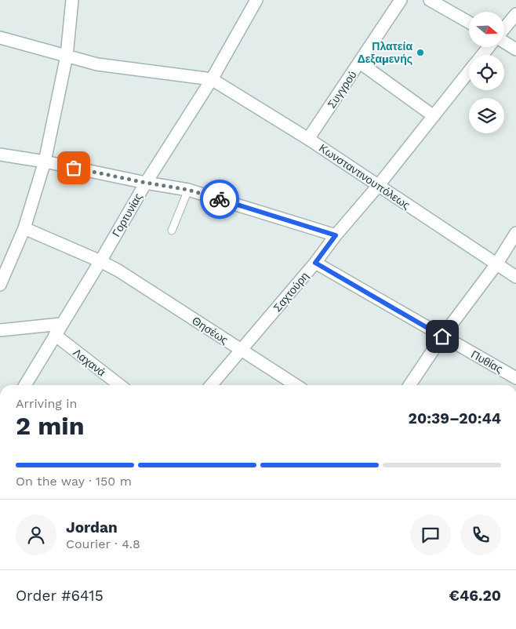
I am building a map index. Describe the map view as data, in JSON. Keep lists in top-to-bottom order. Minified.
{"streets":{"street":["Συγγρού","Κωνσταντινουπόλεως","Γορτυνίας","Σαχτούρη","Θησέως","Πυθίας","Λαχανά"]},"crossings":[["Συγγρού","Κωνσταντινουπόλεως"],["Κωνσταντινουπόλεως","Γορτυνίας"],["Κωνσταντινουπόλεως","Σαχτούρη"],["Γορτυνίας","Θησέως"],["Γορτυνίας","Λαχανά"],["Σαχτούρη","Θησέως"],["Σαχτούρη","Πυθίας"]],"places":["Πλατεία Δεξαμενής"],"north":"right","page":{"heading":["2 min","Arriving in","20:39–20:44"],"panel":["Jordan","Courier · 4.8","Order #6415","€46.20"],"bar":"On the way · 150 m"}}
